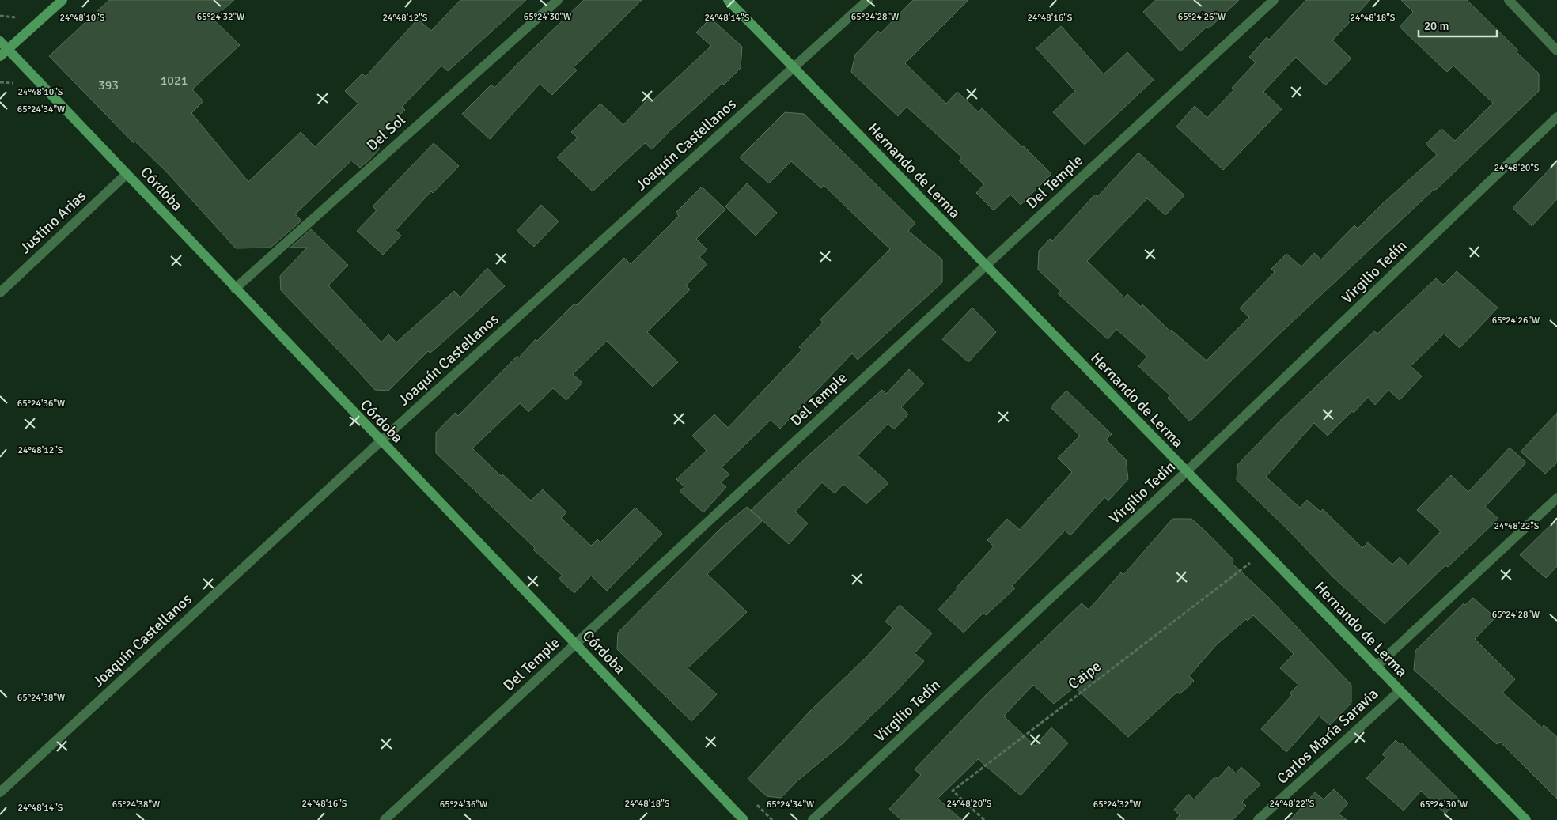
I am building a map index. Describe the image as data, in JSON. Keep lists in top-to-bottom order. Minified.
{"streets":{"main road":["Hernando de Lerma","Córdoba"],"street":["Del Sol","Joaquín Castellanos","Del Temple","Justino Arias","Virgilio Tedín","Carlos María Saravia"],"path":["Caipe"]},"crossings":[["Del Sol","Córdoba"],["Joaquín Castellanos","Hernando de Lerma"],["Joaquín Castellanos","Córdoba"],["Hernando de Lerma","Del Temple"],["Hernando de Lerma","Virgilio Tedín"],["Hernando de Lerma","Caipe"],["Hernando de Lerma","Carlos María Saravia"],["Del Temple","Córdoba"],["Córdoba","Justino Arias"]],"house_numbers":["1021","393"],"scale_bar":"20 m","coordinates":["65°24'32\"W","65°24'30\"W","65°24'28\"W","65°24'26\"W","24°48'10\"S","24°48'12\"S","24°48'14\"S","24°48'16\"S","24°48'18\"S","65°24'34\"W","24°48'20\"S","65°24'36\"W","24°48'22\"S","65°24'38\"W"]}
